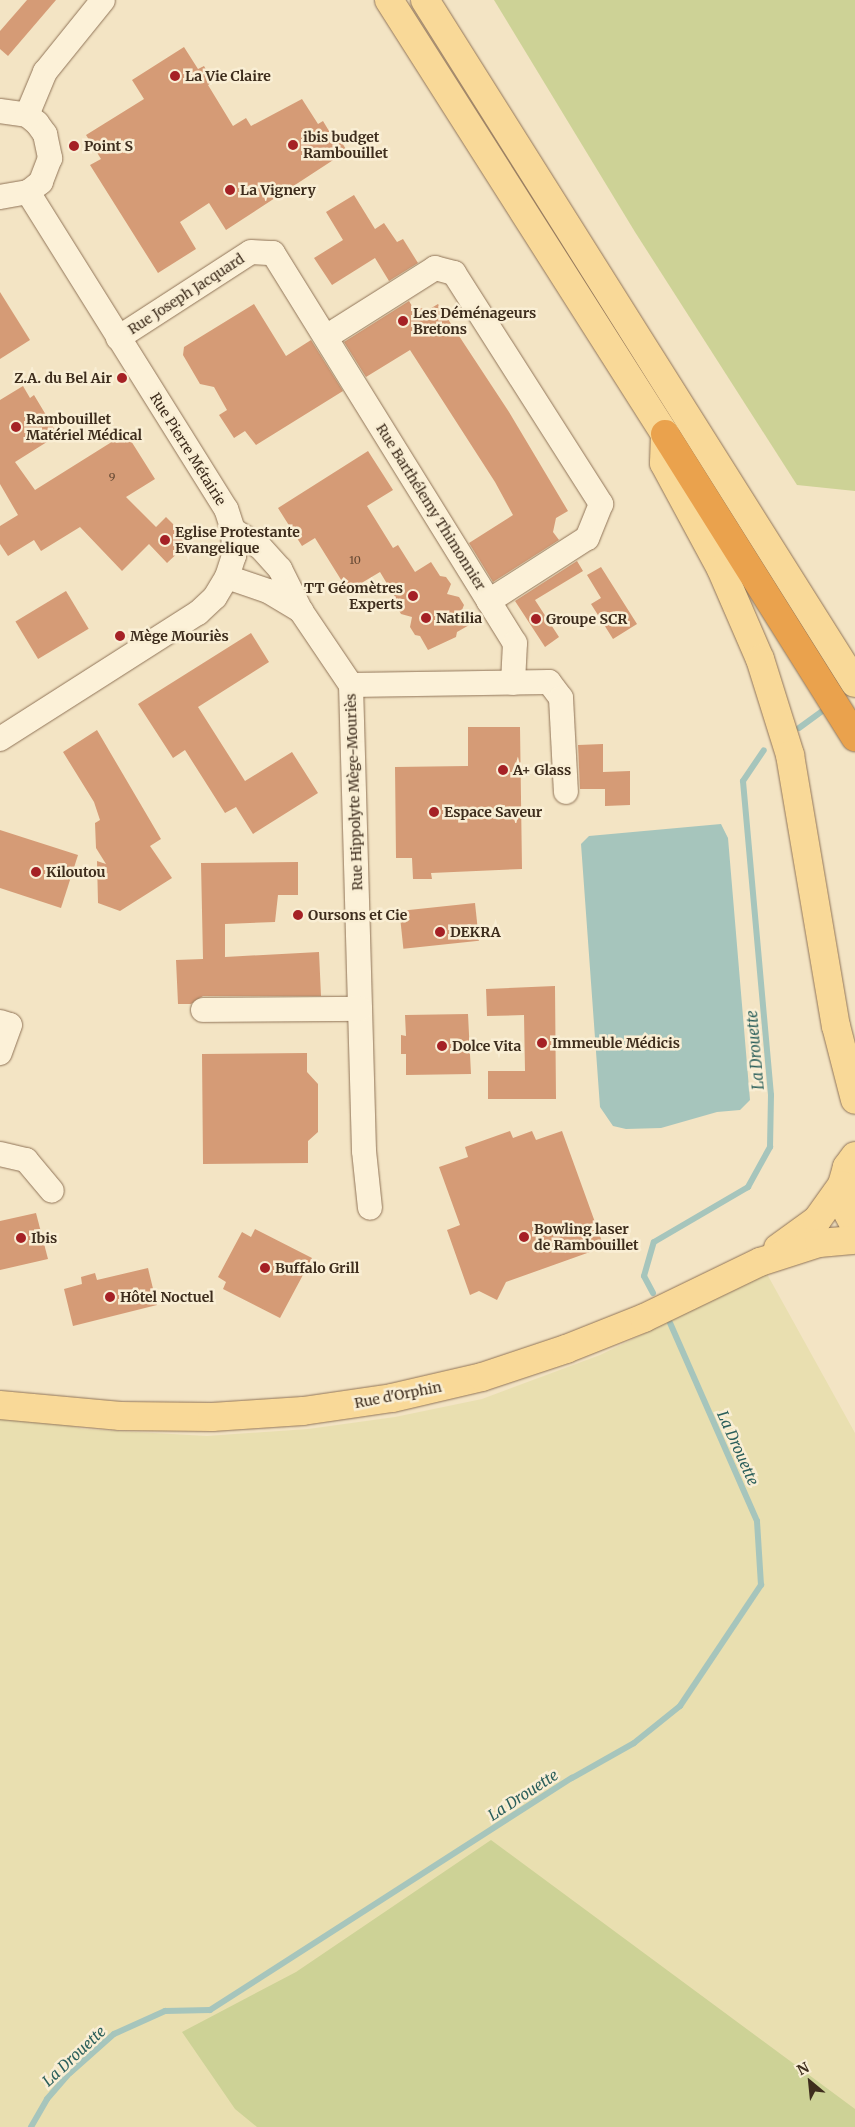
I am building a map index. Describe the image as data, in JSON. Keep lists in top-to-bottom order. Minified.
{"streets":{"main road":["Rue d'Orphin"],"street":["Rue Joseph Jacquard","Rue Pierre Métairie","Rue Barthélemy Thimonnier","Rue Hippolyte Mège-Mouriès"]},"crossings":[["Rue Joseph Jacquard","Rue Pierre Métairie"],["Rue Joseph Jacquard","Rue Barthélemy Thimonnier"],["Rue Pierre Métairie","Rue Hippolyte Mège-Mouriès"]],"water":["La Drouette"],"places":["La Vie Claire","ibis budget Rambouillet","Point S","La Vignery","Les Déménageurs Bretons","Z.A. du Bel Air","Rambouillet Matériel Médical","Eglise Protestante Evangelique","TT Géomètres Experts","Natilia","Groupe SCR","Mège Mouriès","A+ Glass","Espace Saveur","Kiloutou","Oursons et Cie","DEKRA","Immeuble Médicis","Dolce Vita","Bowling laser de Rambouillet","Ibis","Buffalo Grill","Hôtel Noctuel"],"house_numbers":["9","10"],"north":"top left"}
